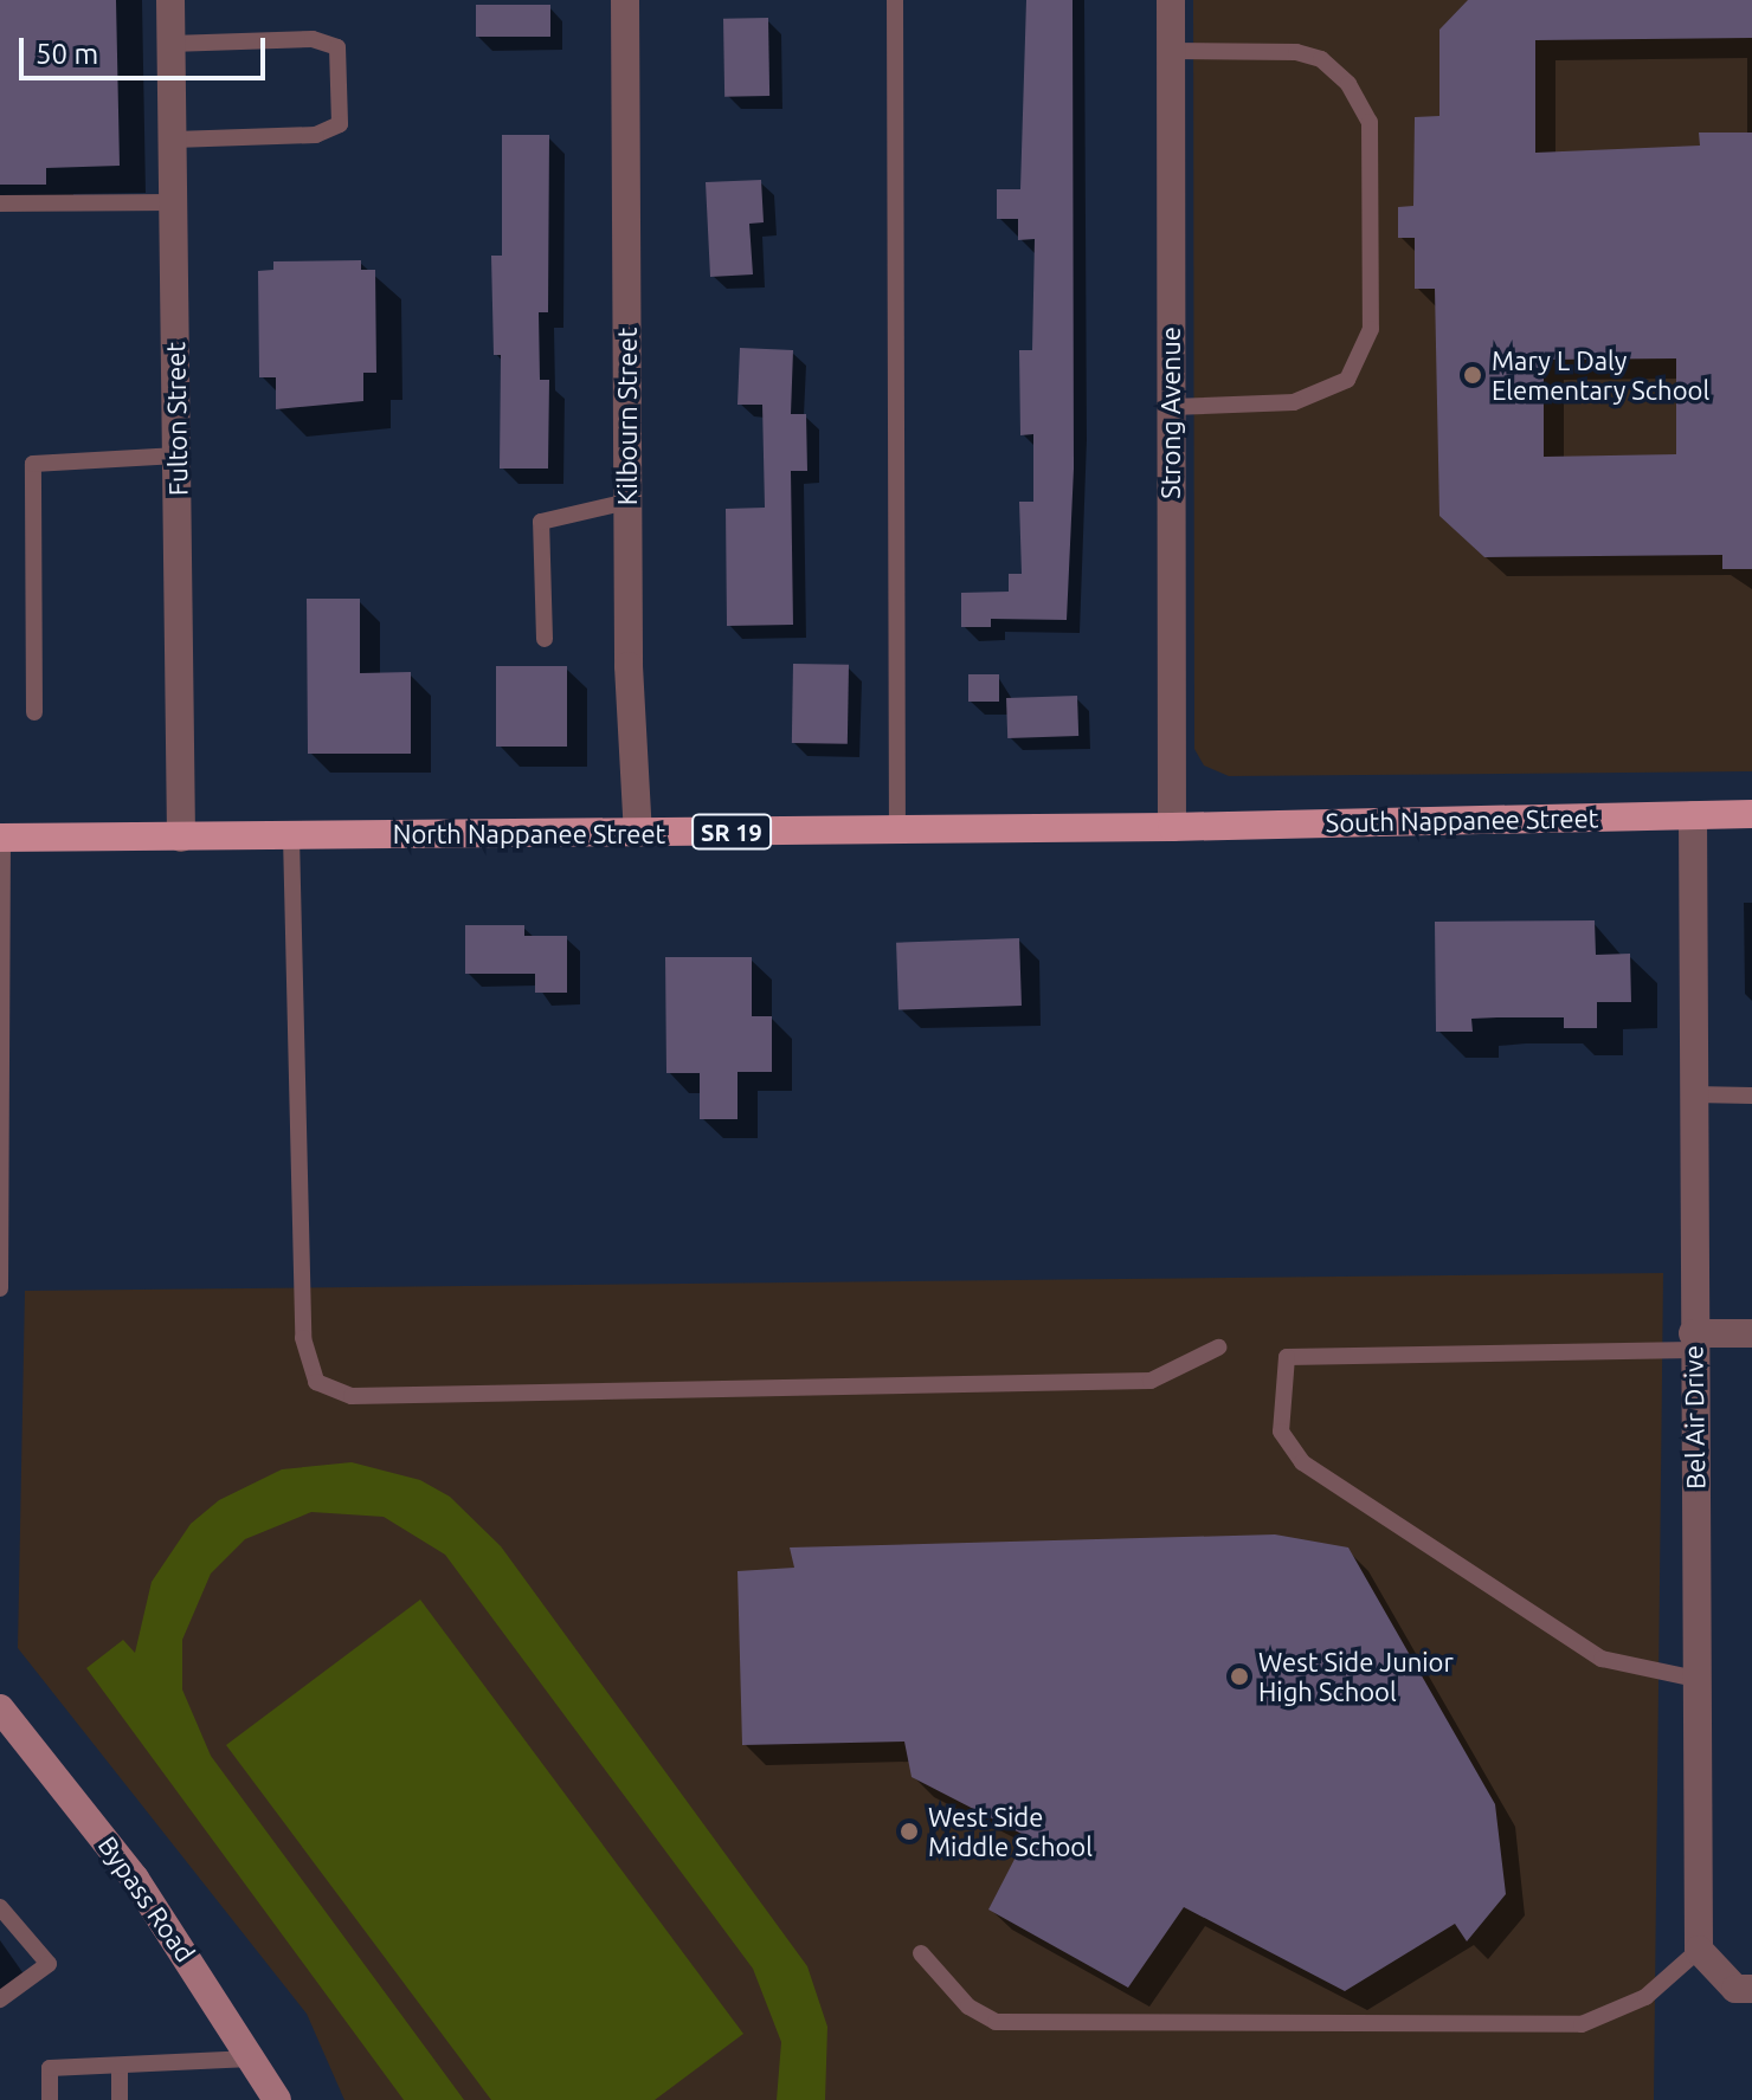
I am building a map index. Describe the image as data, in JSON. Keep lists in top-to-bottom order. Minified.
{"streets":{"main road":["South Nappanee Street","SR 19","North Nappanee Street","Bypass Road"],"street":["Strong Avenue","Kilbourn Street","Fulton Street","Bel Air Drive"]},"crossings":[["Strong Avenue","South Nappanee Street"],["Strong Avenue","North Nappanee Street"],["Kilbourn Street","North Nappanee Street"],["Fulton Street","North Nappanee Street"],["South Nappanee Street","North Nappanee Street"],["South Nappanee Street","Bel Air Drive"]],"places":["Mary L Daly Elementary School","West Side Junior High School","West Side Middle School"],"scale_bar":"50 m"}
